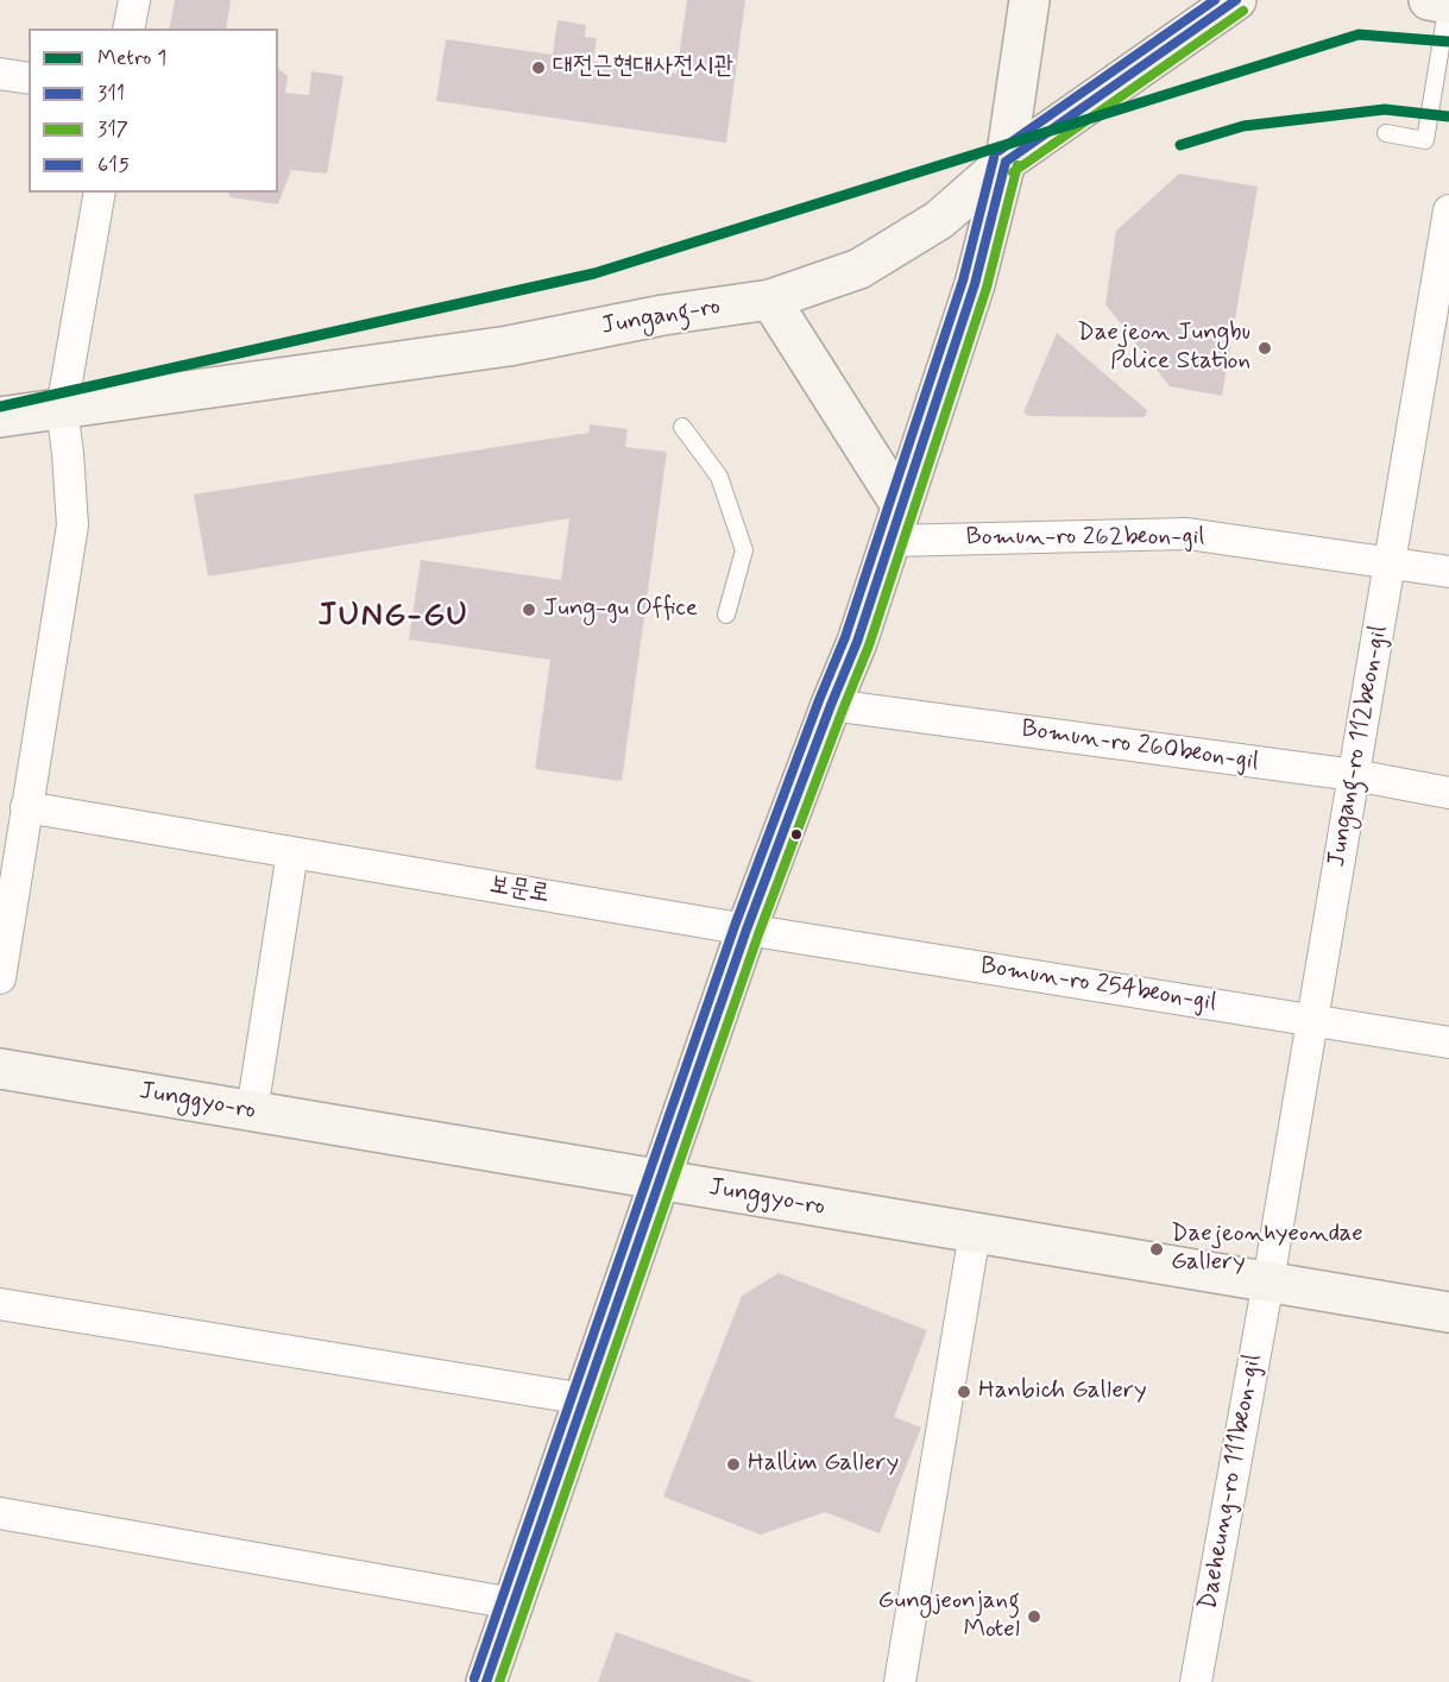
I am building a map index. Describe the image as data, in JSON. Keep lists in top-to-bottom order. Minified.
{"streets":{"main road":["Jungang-ro","Junggyo-ro"],"street":["Bomun-ro 262beon-gil","Bomun-ro 260beon-gil","Jungang-ro 112beon-gil","보문로","Bomun-ro 254beon-gil","Daeheung-ro 111beon-gil"]},"crossings":[["Bomun-ro 262beon-gil","Jungang-ro 112beon-gil"],["Bomun-ro 260beon-gil","Jungang-ro 112beon-gil"],["Jungang-ro 112beon-gil","Bomun-ro 254beon-gil"],["Jungang-ro 112beon-gil","Junggyo-ro"],["Jungang-ro 112beon-gil","Daeheung-ro 111beon-gil"],["보문로","Bomun-ro 254beon-gil"],["Junggyo-ro","Daeheung-ro 111beon-gil"]],"districts":["JUNG-GU"],"places":["대전근현대사전시관","Daejeon Jungbu Police Station","Jung-gu Office","Daejeonhyeondae Gallery","Hanbich Gallery","Hallim Gallery","Gungjeonjang Motel"],"lines":["transit line 311","transit line 615","transit line 317","metro line 1"],"legend":["Metro 1","311","317","615"]}
